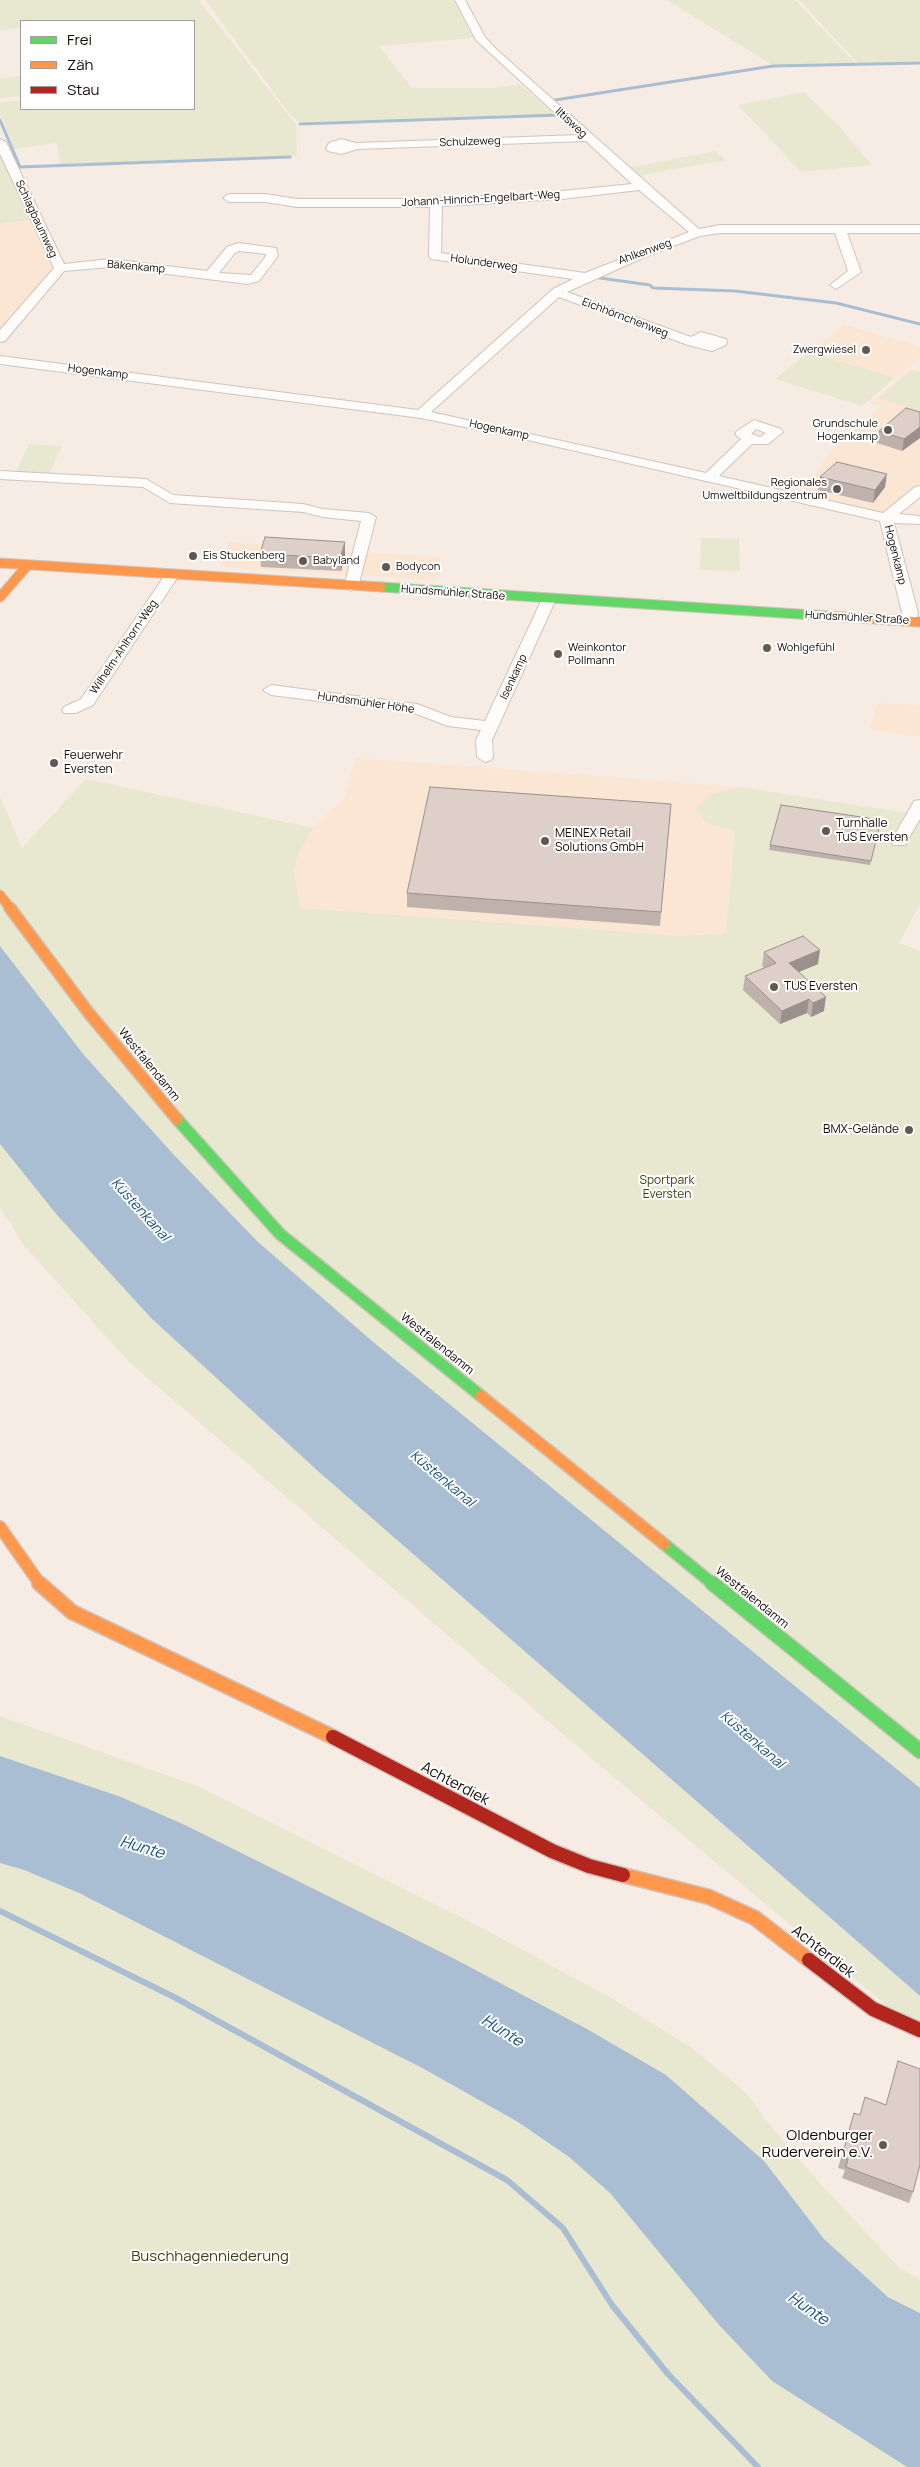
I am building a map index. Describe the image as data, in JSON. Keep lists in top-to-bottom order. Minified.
{"streets":{"street":["Iltisweg","Schulzeweg","Johann-Hinrich-Engelbart-Weg","Schlagbaumweg","Ahlkenweg","Holunderweg","Bäkenkamp","Eichhörnchenweg","Hogenkamp","Hundsmühler Straße","Wilhelm-Ahlhorn-Weg","Isenkamp","Hundsmühler Höhe","Westfalendamm","Achterdiek"]},"crossings":[["Iltisweg","Schulzeweg"],["Iltisweg","Johann-Hinrich-Engelbart-Weg"],["Iltisweg","Ahlkenweg"],["Johann-Hinrich-Engelbart-Weg","Holunderweg"],["Schlagbaumweg","Bäkenkamp"],["Ahlkenweg","Holunderweg"],["Ahlkenweg","Eichhörnchenweg"],["Ahlkenweg","Hogenkamp"],["Hogenkamp","Hundsmühler Straße"],["Hundsmühler Straße","Wilhelm-Ahlhorn-Weg"],["Hundsmühler Straße","Isenkamp"],["Isenkamp","Hundsmühler Höhe"]],"water":["Küstenkanal","Hunte"],"parks":["Sportpark Eversten","Buschhagenniederung"],"places":["Zwergwiesel","Grundschule Hogenkamp","Regionales Umweltbildungszentrum","Eis Stuckenberg","Babyland","Bodycon","Wohlgefühl","Weinkontor Pollmann","Feuerwehr Eversten","Turnhalle TuS Eversten","MEINEX Retail Solutions GmbH","TUS Eversten","BMX-Gelände","Oldenburger Ruderverein e.V."],"legend":["Frei","Zäh","Stau"]}
